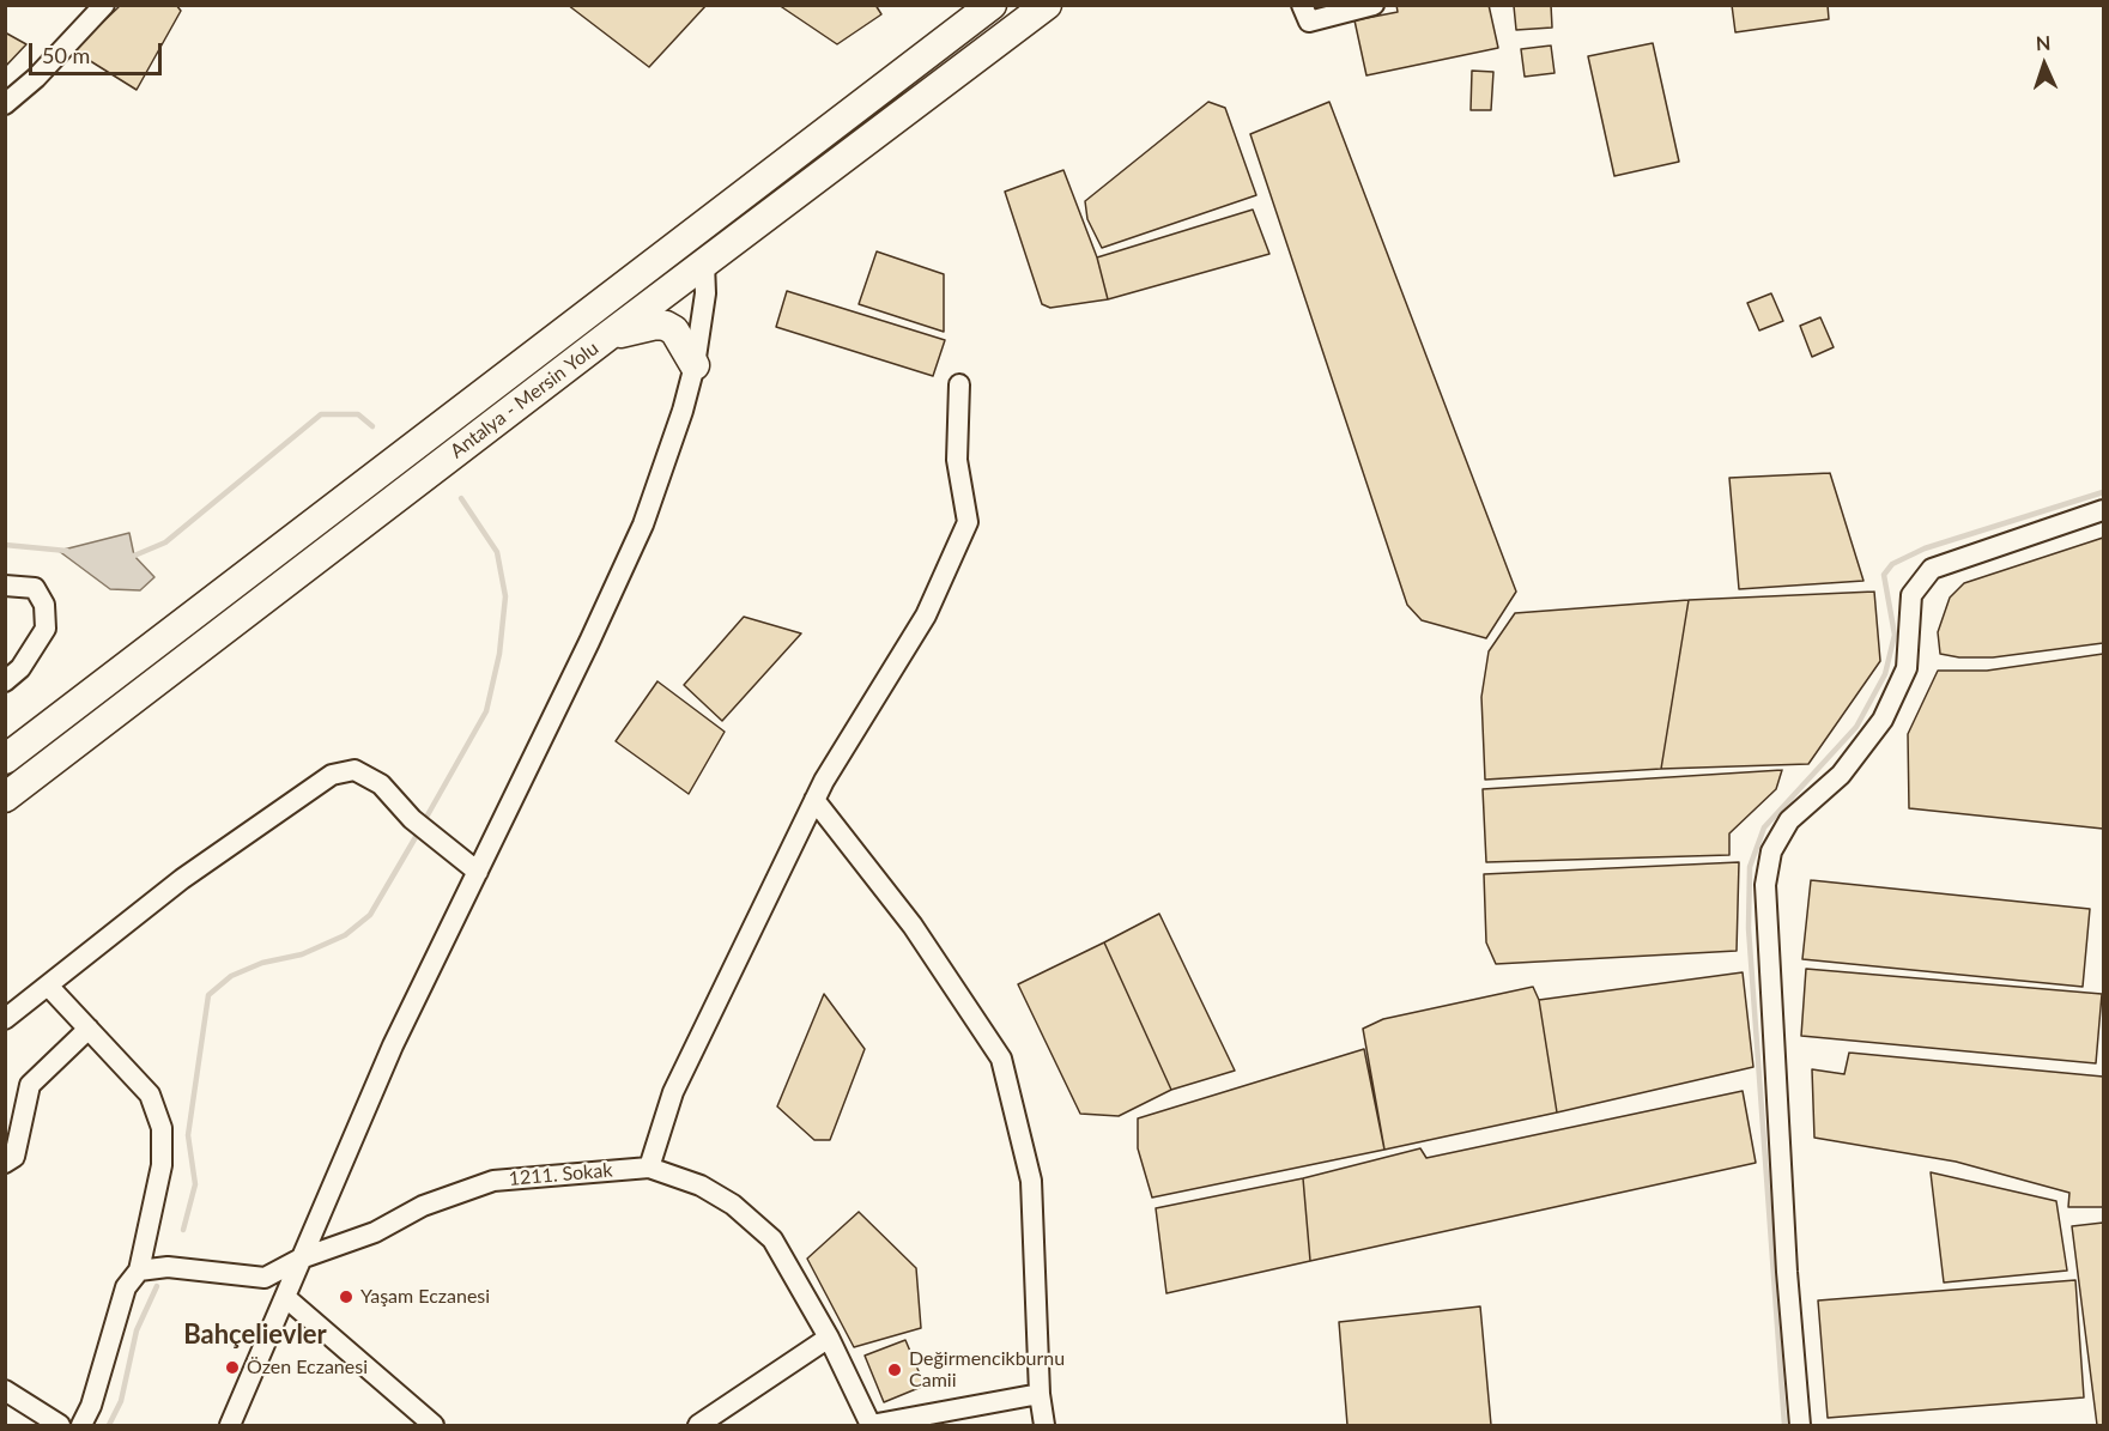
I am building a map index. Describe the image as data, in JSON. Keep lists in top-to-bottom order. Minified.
{"streets":{"highway":["Antalya - Mersin Yolu"],"street":["1211. Sokak"]},"districts":["Bahçelievler"],"places":["Yaşam Eczanesi","Özen Eczanesi","Değirmencikburnu Camii"],"scale_bar":"50 m","north":"top"}
